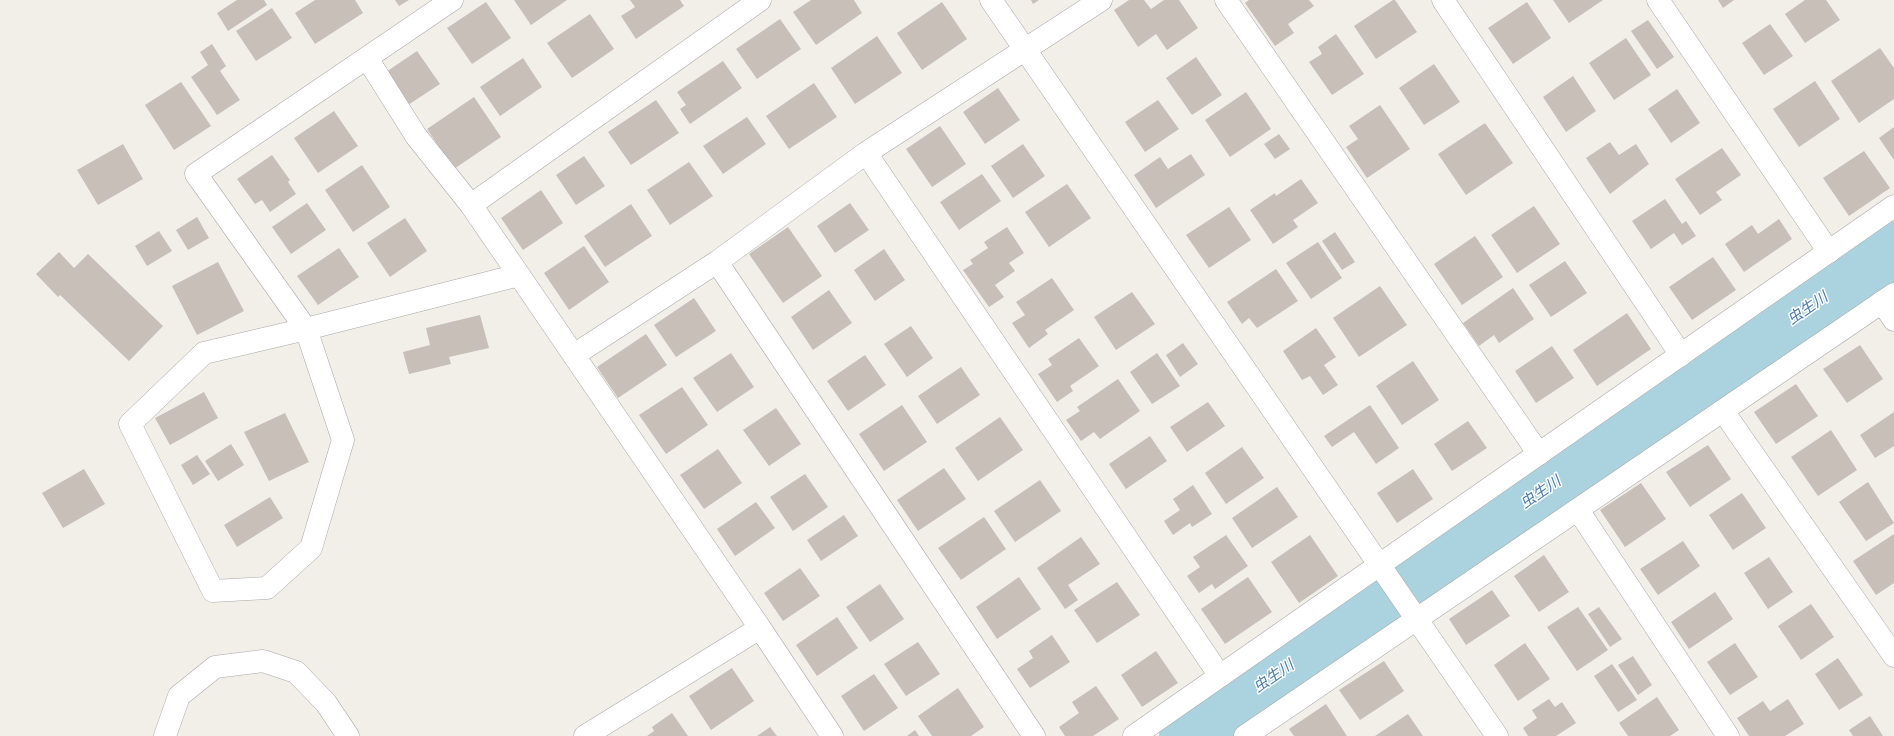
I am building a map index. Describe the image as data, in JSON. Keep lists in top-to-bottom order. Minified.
{"water":["虫生川"]}
